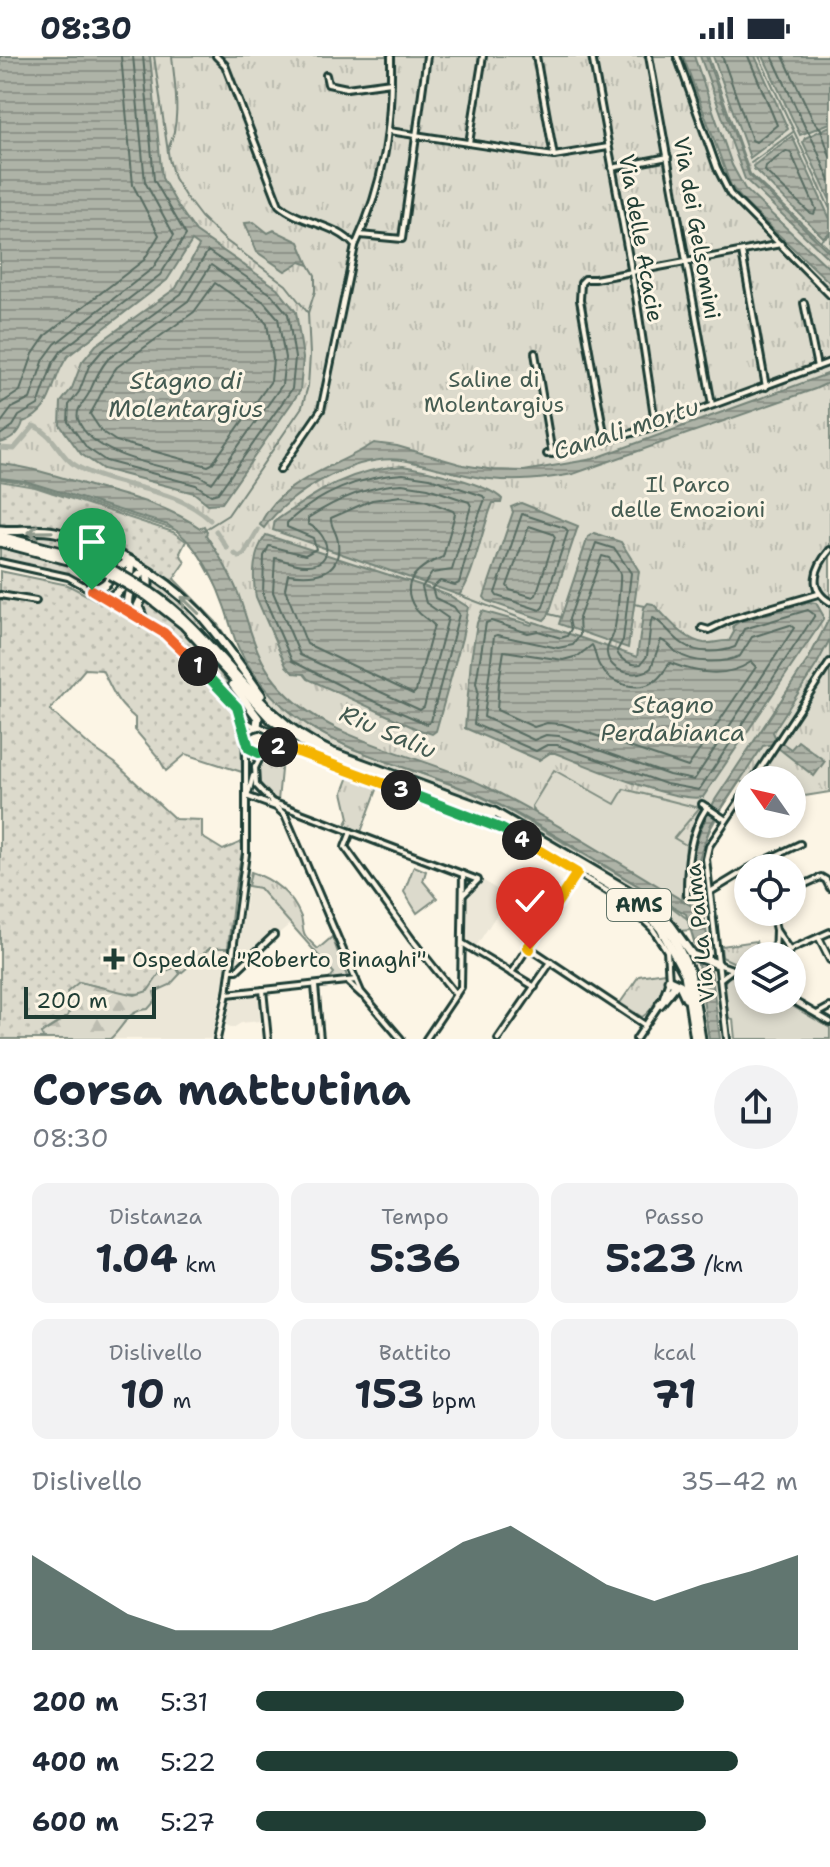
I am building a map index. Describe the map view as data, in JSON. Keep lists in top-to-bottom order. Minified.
{"streets":{"highway":["AMS"],"street":["Via dei Gelsomini","Via delle Acacie","Via La Palma"]},"water":["Stagno di Molentargius","Canali mortu","Stagno Perdabianca","Riu Saliu"],"parks":["Saline di Molentargius","Il Parco delle Emozioni"],"places":{"health":["Ospedale \"Roberto Binaghi\""]},"scale_bar":"200 m","north":"top left","page":{"status":"08:30","pins":["1","2","3","4"],"scale":"200 m","heading":["Corsa mattutina","08:30"],"stats":[["Distanza","1.04 km"],["Tempo","5:36"],["Passo","5:23 /km"],["Dislivello","10 m"],["Battito","153 bpm"],["kcal","71"]],"chart":["Dislivello","35–42 m"],"list":[{"name":"200 m","note":"5:31"},{"name":"400 m","note":"5:22"},{"name":"600 m","note":"5:27"}]}}
